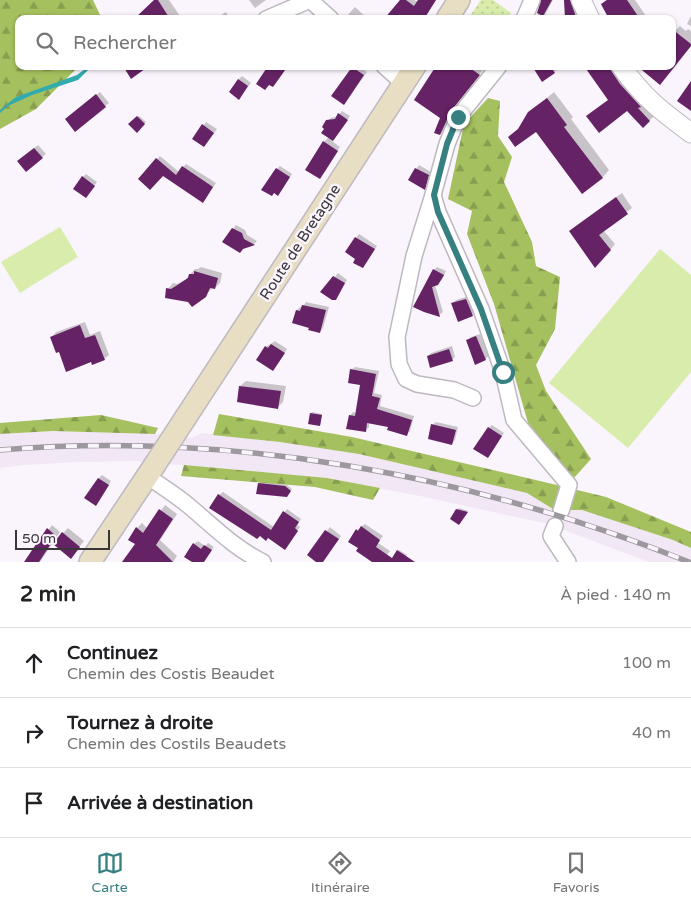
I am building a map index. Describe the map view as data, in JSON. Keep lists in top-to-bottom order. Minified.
{"streets":{"main road":["Route de Bretagne"]},"scale_bar":"50 m","page":{"search":"Rechercher","scale":"50 m","heading":["2 min","À pied · 140 m"],"list":[["Continuez","Chemin des Costis Beaudet","100 m"],["Tournez à droite","Chemin des Costils Beaudets","40 m"],"Arrivée à destination"],"nav":["Carte","Itinéraire","Favoris"]}}
